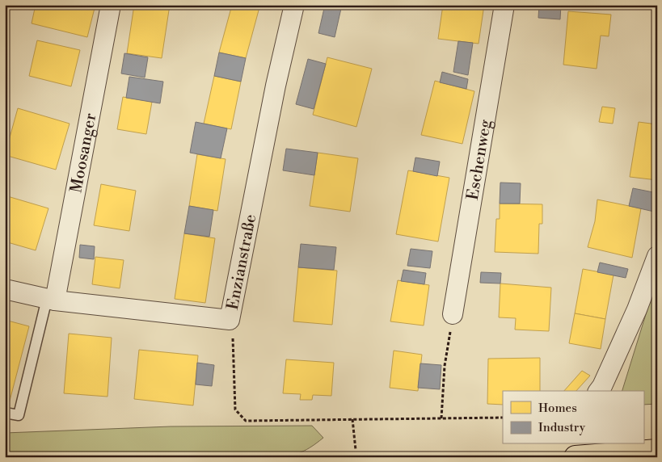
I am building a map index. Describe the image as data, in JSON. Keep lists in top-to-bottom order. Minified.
{"streets":{"street":["Moosanger","Eschenweg","Enzianstraße"]},"crossings":[["Moosanger","Enzianstraße"]],"legend":["Homes","Industry"]}
